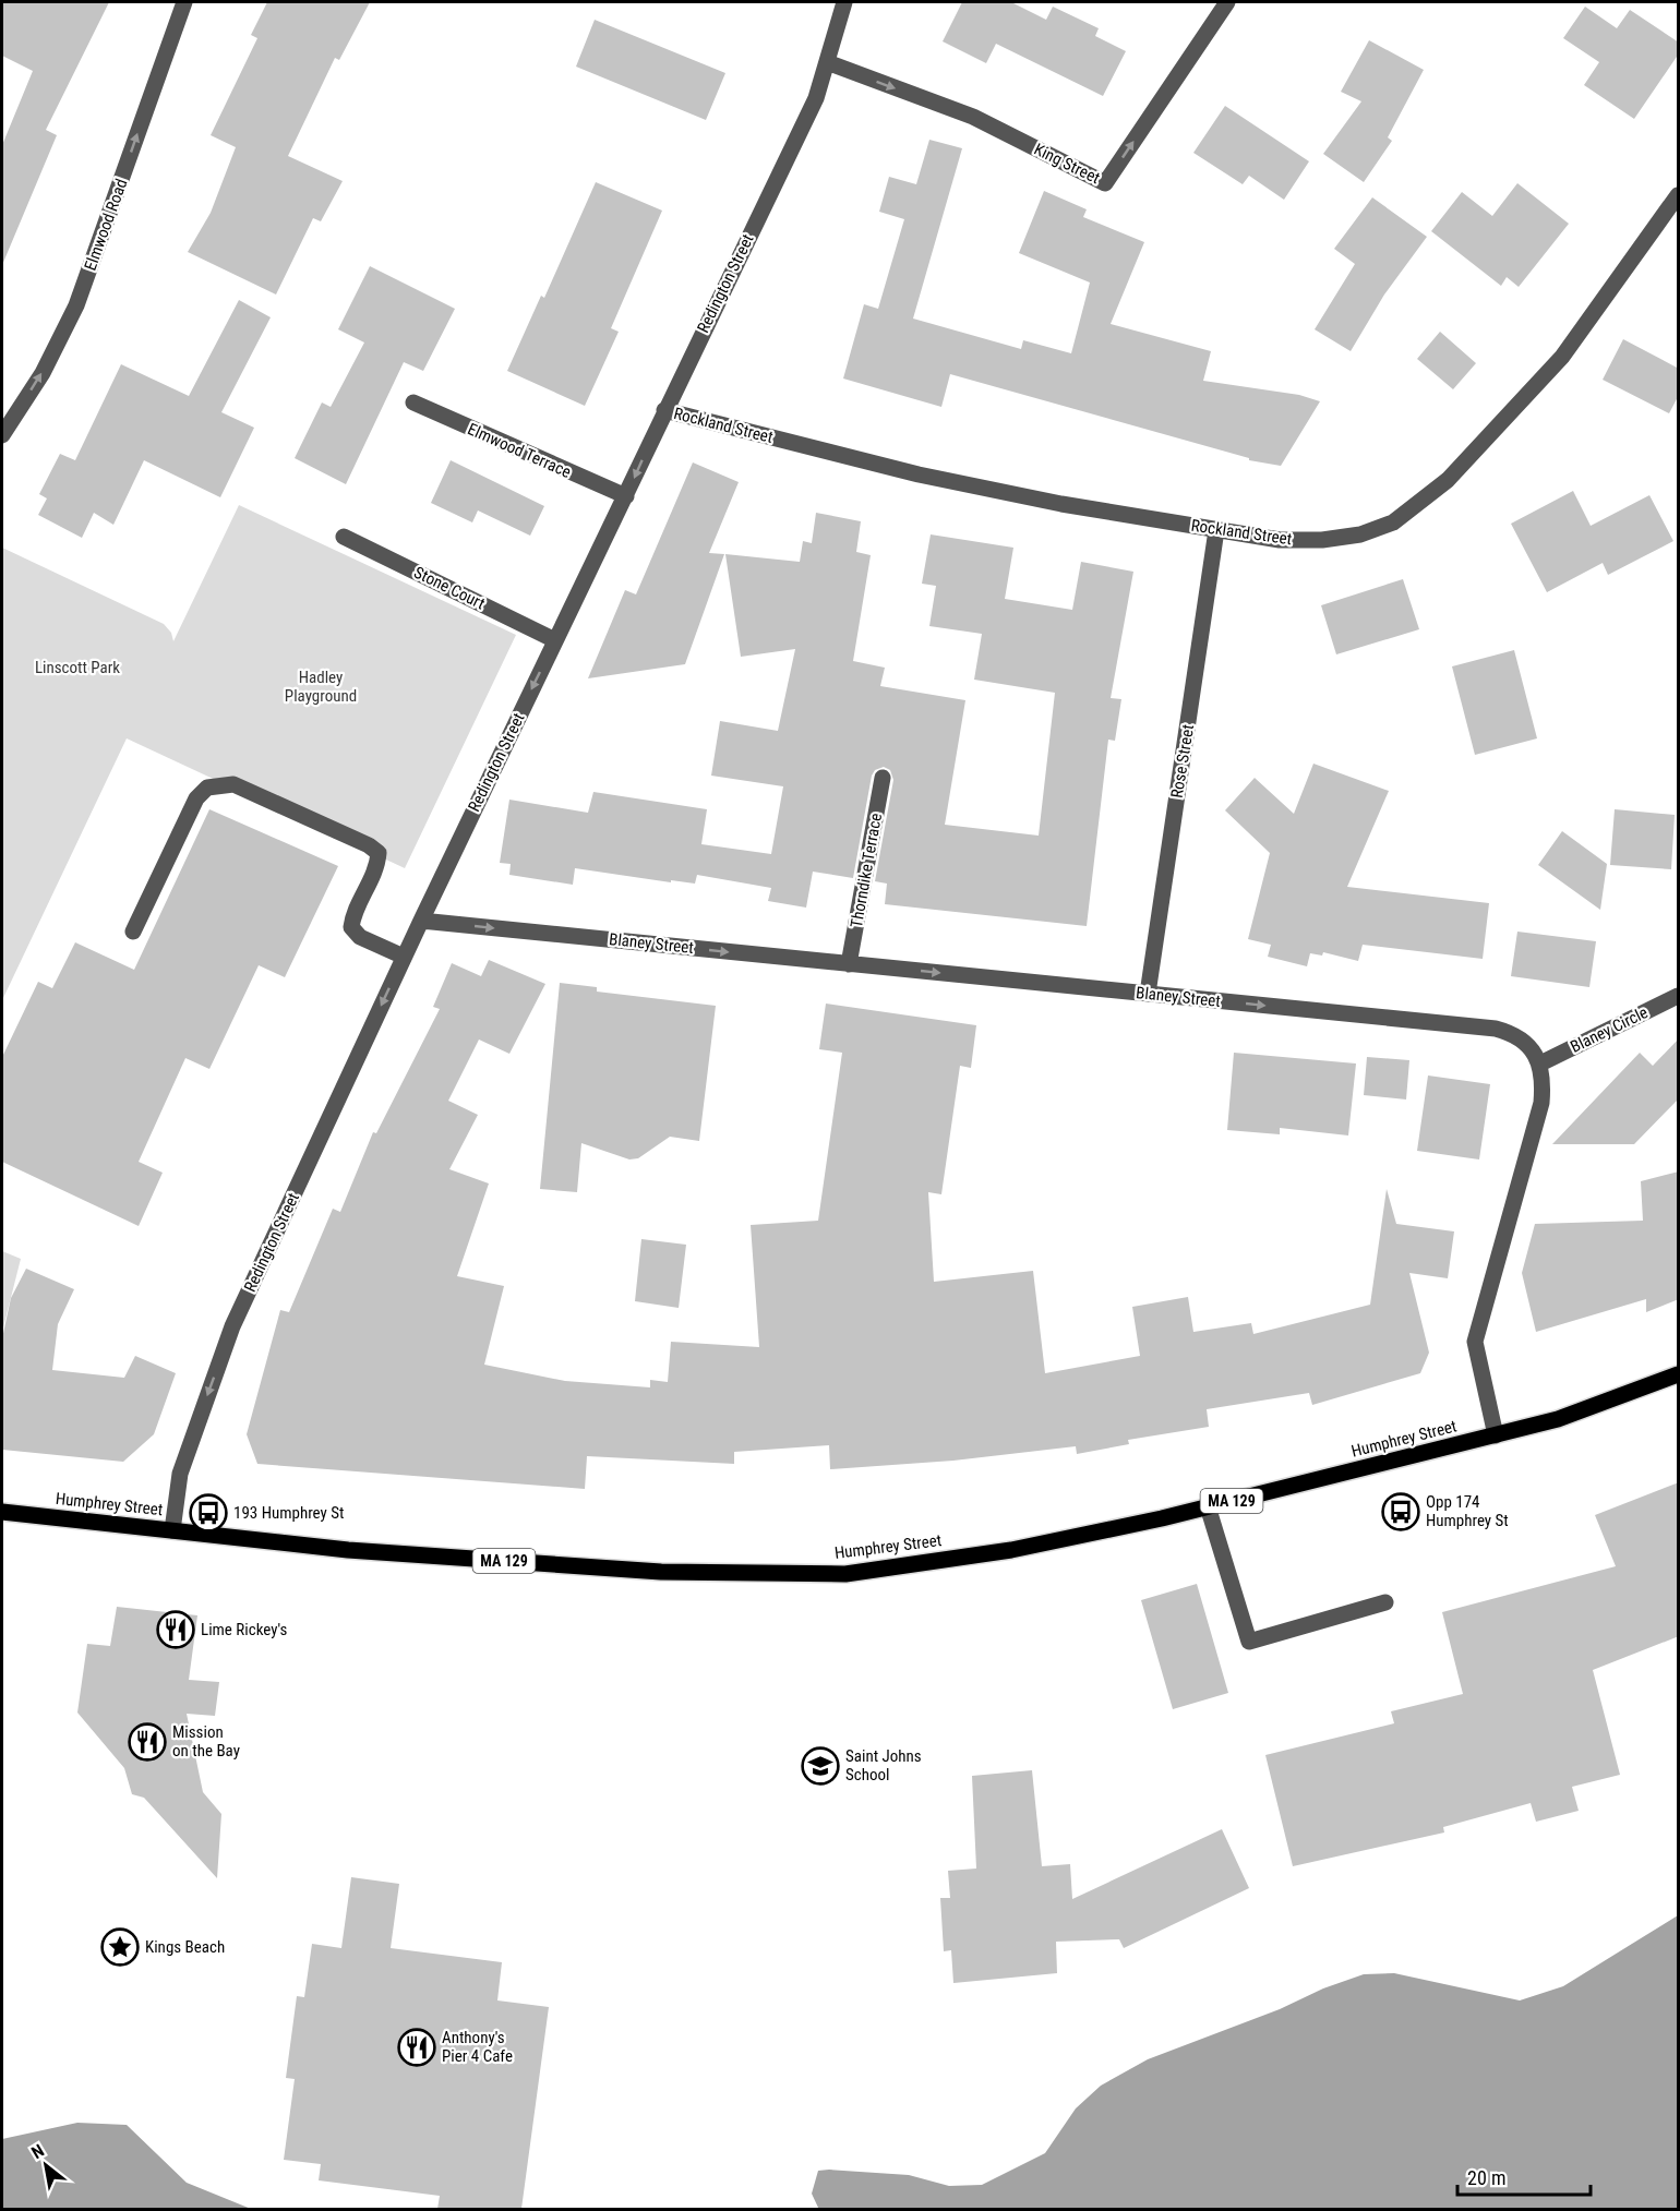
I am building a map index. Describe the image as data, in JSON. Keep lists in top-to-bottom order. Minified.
{"streets":{"main road":["Humphrey Street","MA 129"],"street":["King Street","Elmwood Road","Redington Street","Rockland Street","Elmwood Terrace","Stone Court","Rose Street","Thorndike Terrace","Blaney Street","Blaney Circle"]},"crossings":[["King Street","Redington Street"],["Redington Street","Rockland Street"],["Redington Street","Elmwood Terrace"],["Redington Street","Stone Court"],["Redington Street","Blaney Street"],["Redington Street","Humphrey Street"],["Rockland Street","Rose Street"],["Rose Street","Blaney Street"],["Thorndike Terrace","Blaney Street"],["Blaney Street","Blaney Circle"]],"one_way":["Elmwood Road","Redington Street","Blaney Street"],"parks":["Linscott Park","Hadley Playground"],"places":{"bus stop":["Opp 174 Humphrey St","193 Humphrey St"],"restaurant":["Lime Rickey's","Mission on the Bay","Anthony's Pier 4 Cafe"],"school or university":["Saint Johns School"],"place":["Kings Beach"]},"scale_bar":"20 m","north":"top left"}
